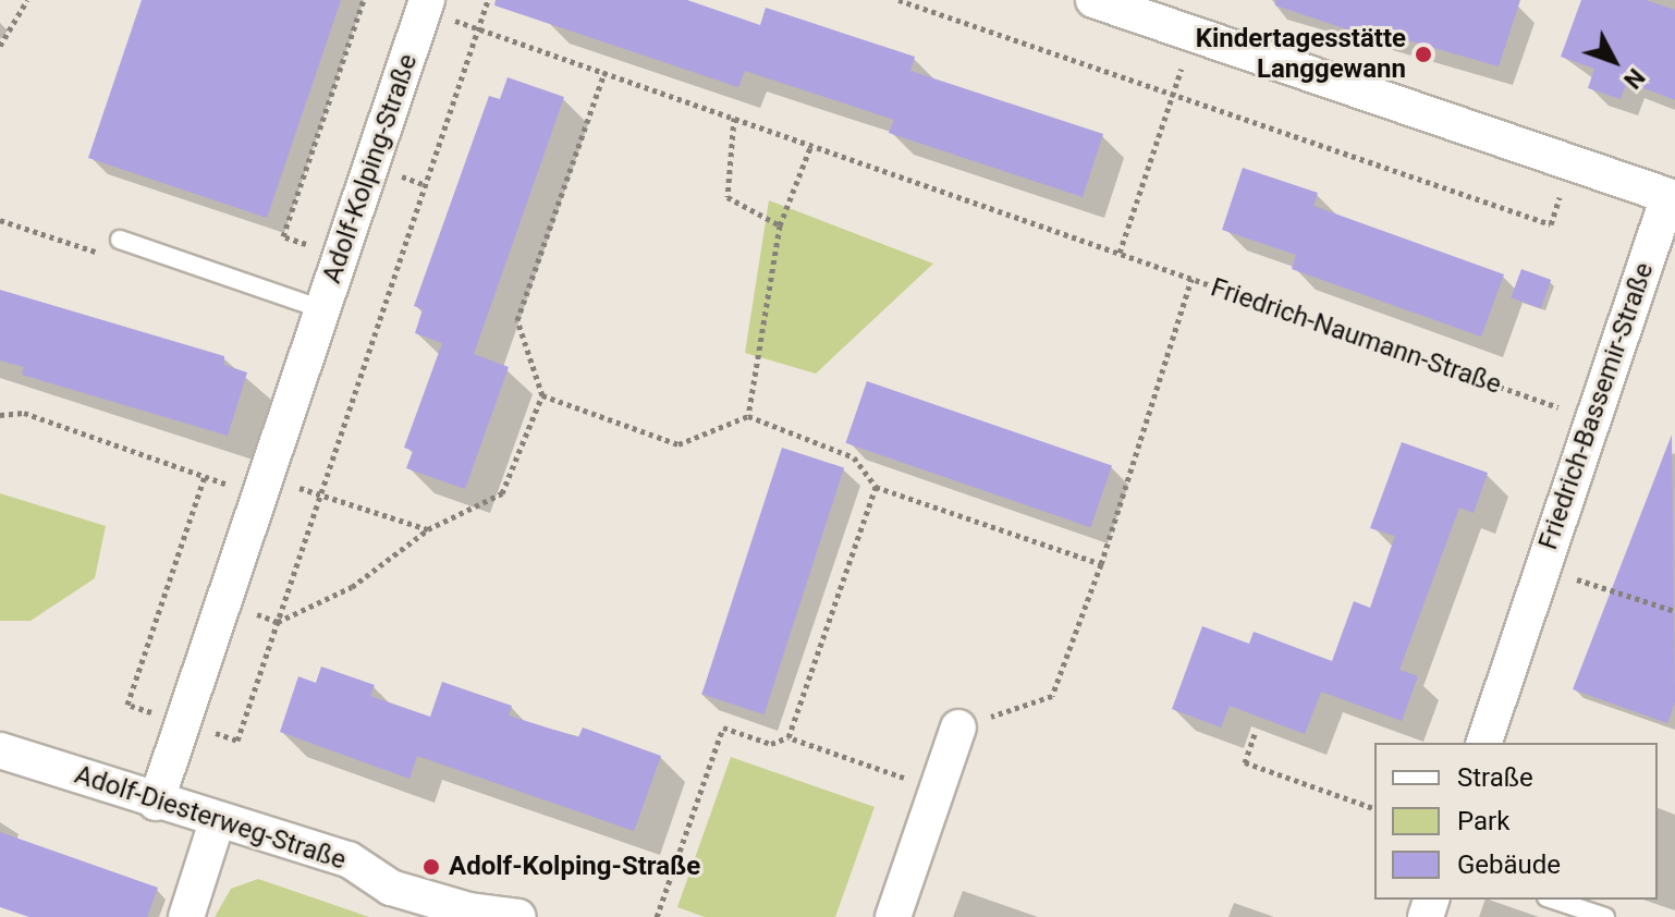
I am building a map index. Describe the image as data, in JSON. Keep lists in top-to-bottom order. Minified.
{"streets":{"street":["Adolf-Kolping-Straße","Friedrich-Bassemir-Straße","Adolf-Diesterweg-Straße"],"path":["Friedrich-Naumann-Straße"]},"crossings":[["Adolf-Kolping-Straße","Adolf-Diesterweg-Straße"],["Friedrich-Naumann-Straße","Friedrich-Bassemir-Straße"]],"places":["Kindertagesstätte Langgewann","Adolf-Kolping-Straße"],"legend":["Straße","Park","Gebäude"],"north":"bottom right"}
